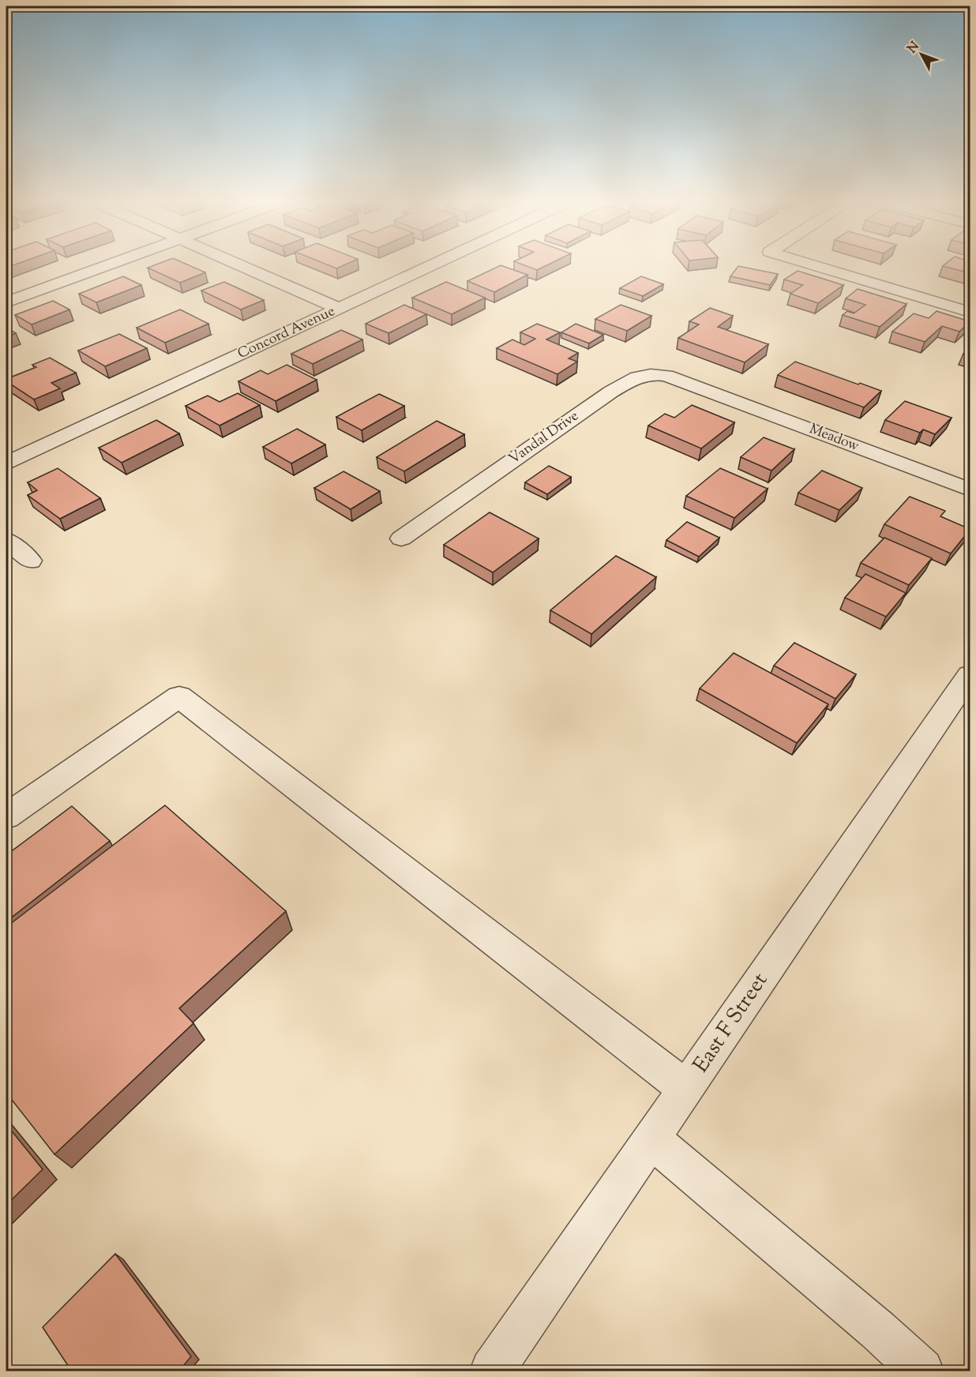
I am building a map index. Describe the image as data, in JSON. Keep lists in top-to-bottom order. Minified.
{"streets":{"street":["Concord Avenue","Vandal Drive","Meadow","East F Street"]},"crossings":[["Vandal Drive","Meadow"]],"north":"top left"}
